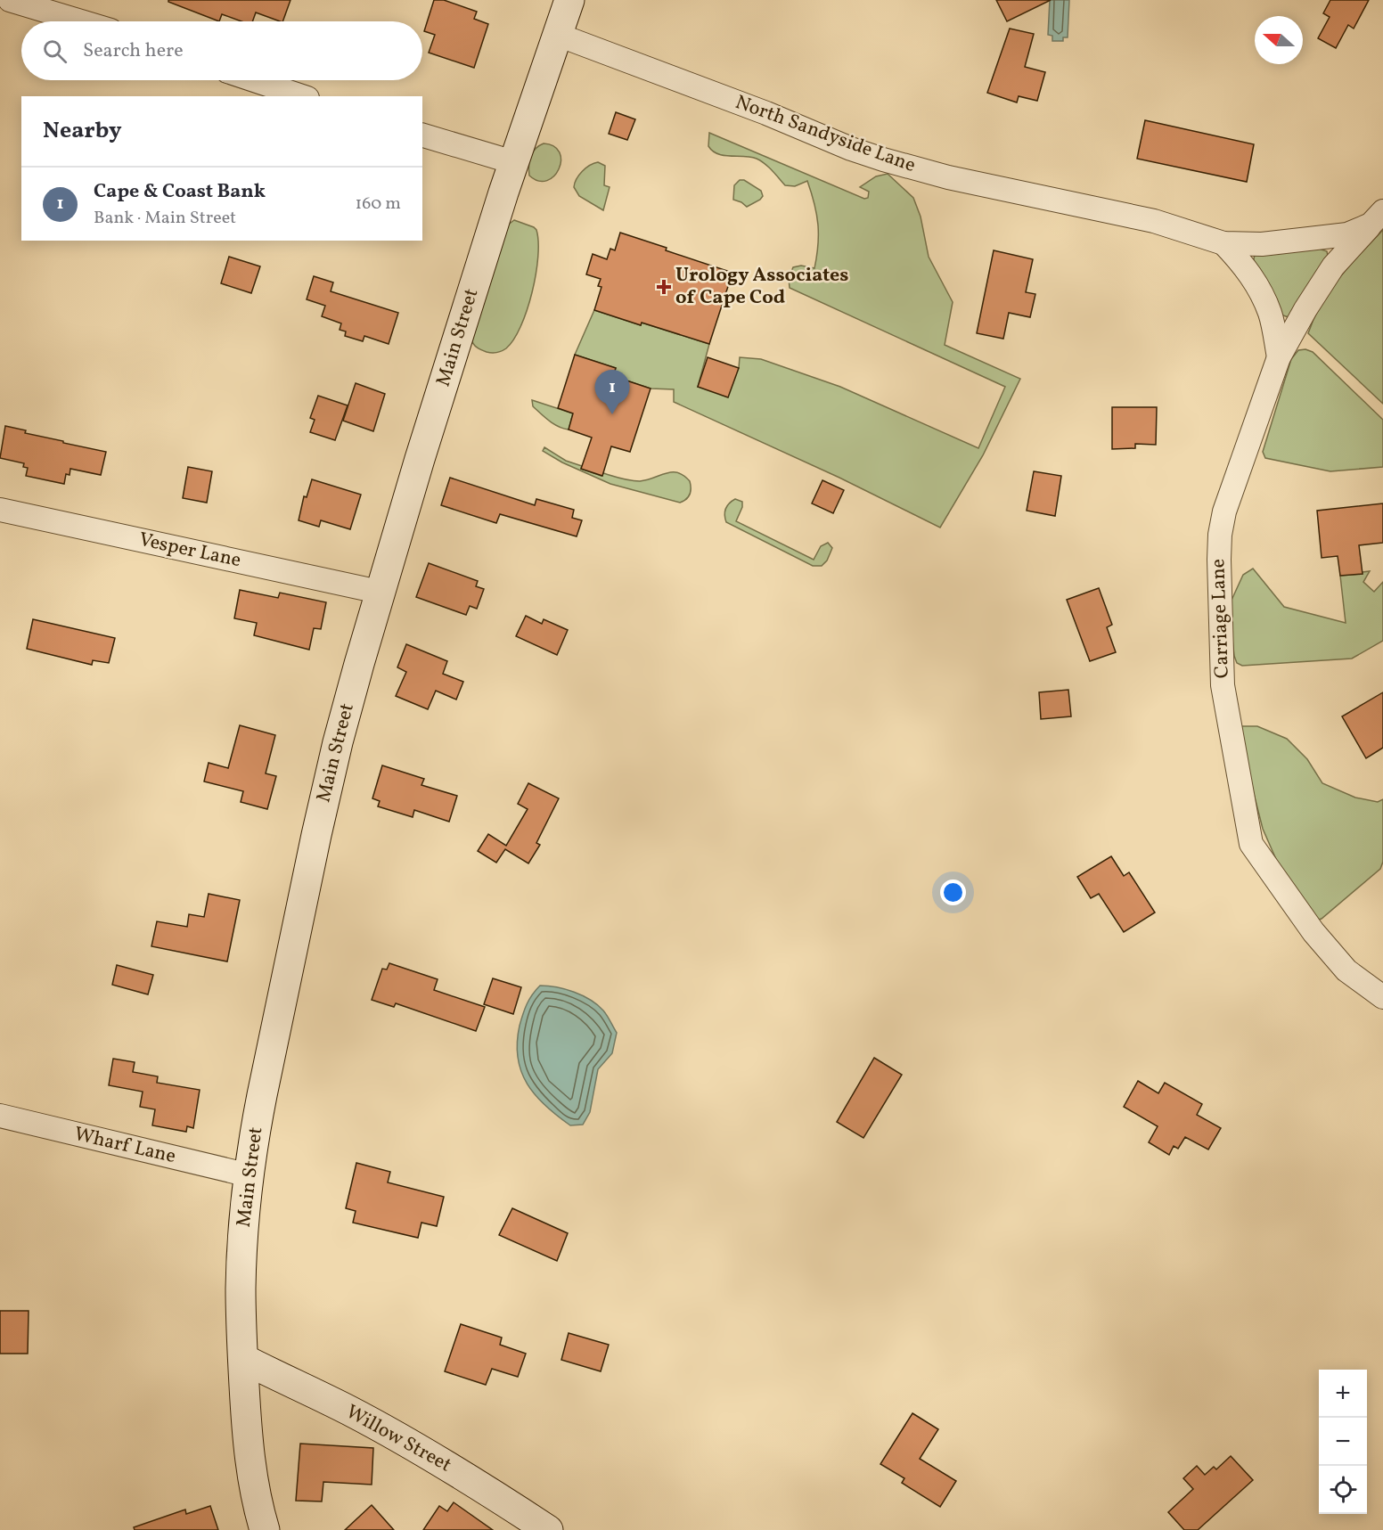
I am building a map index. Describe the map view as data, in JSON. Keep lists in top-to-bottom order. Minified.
{"streets":{"main road":["Main Street","Willow Street"],"street":["North Sandyside Lane","Vesper Lane","Carriage Lane","Wharf Lane"]},"crossings":[["North Sandyside Lane","Main Street"],["North Sandyside Lane","Carriage Lane"],["Main Street","Vesper Lane"],["Main Street","Wharf Lane"],["Main Street","Willow Street"]],"places":{"health":["Urology Associates of Cape Cod"]},"north":"left","page":{"search":"Search here","heading":"Nearby","list":[{"mark":"1","name":"Cape & Coast Bank","note":"Bank · Main Street","value":"160 m"}],"pins":"1","map_buttons":["+","−"]}}
